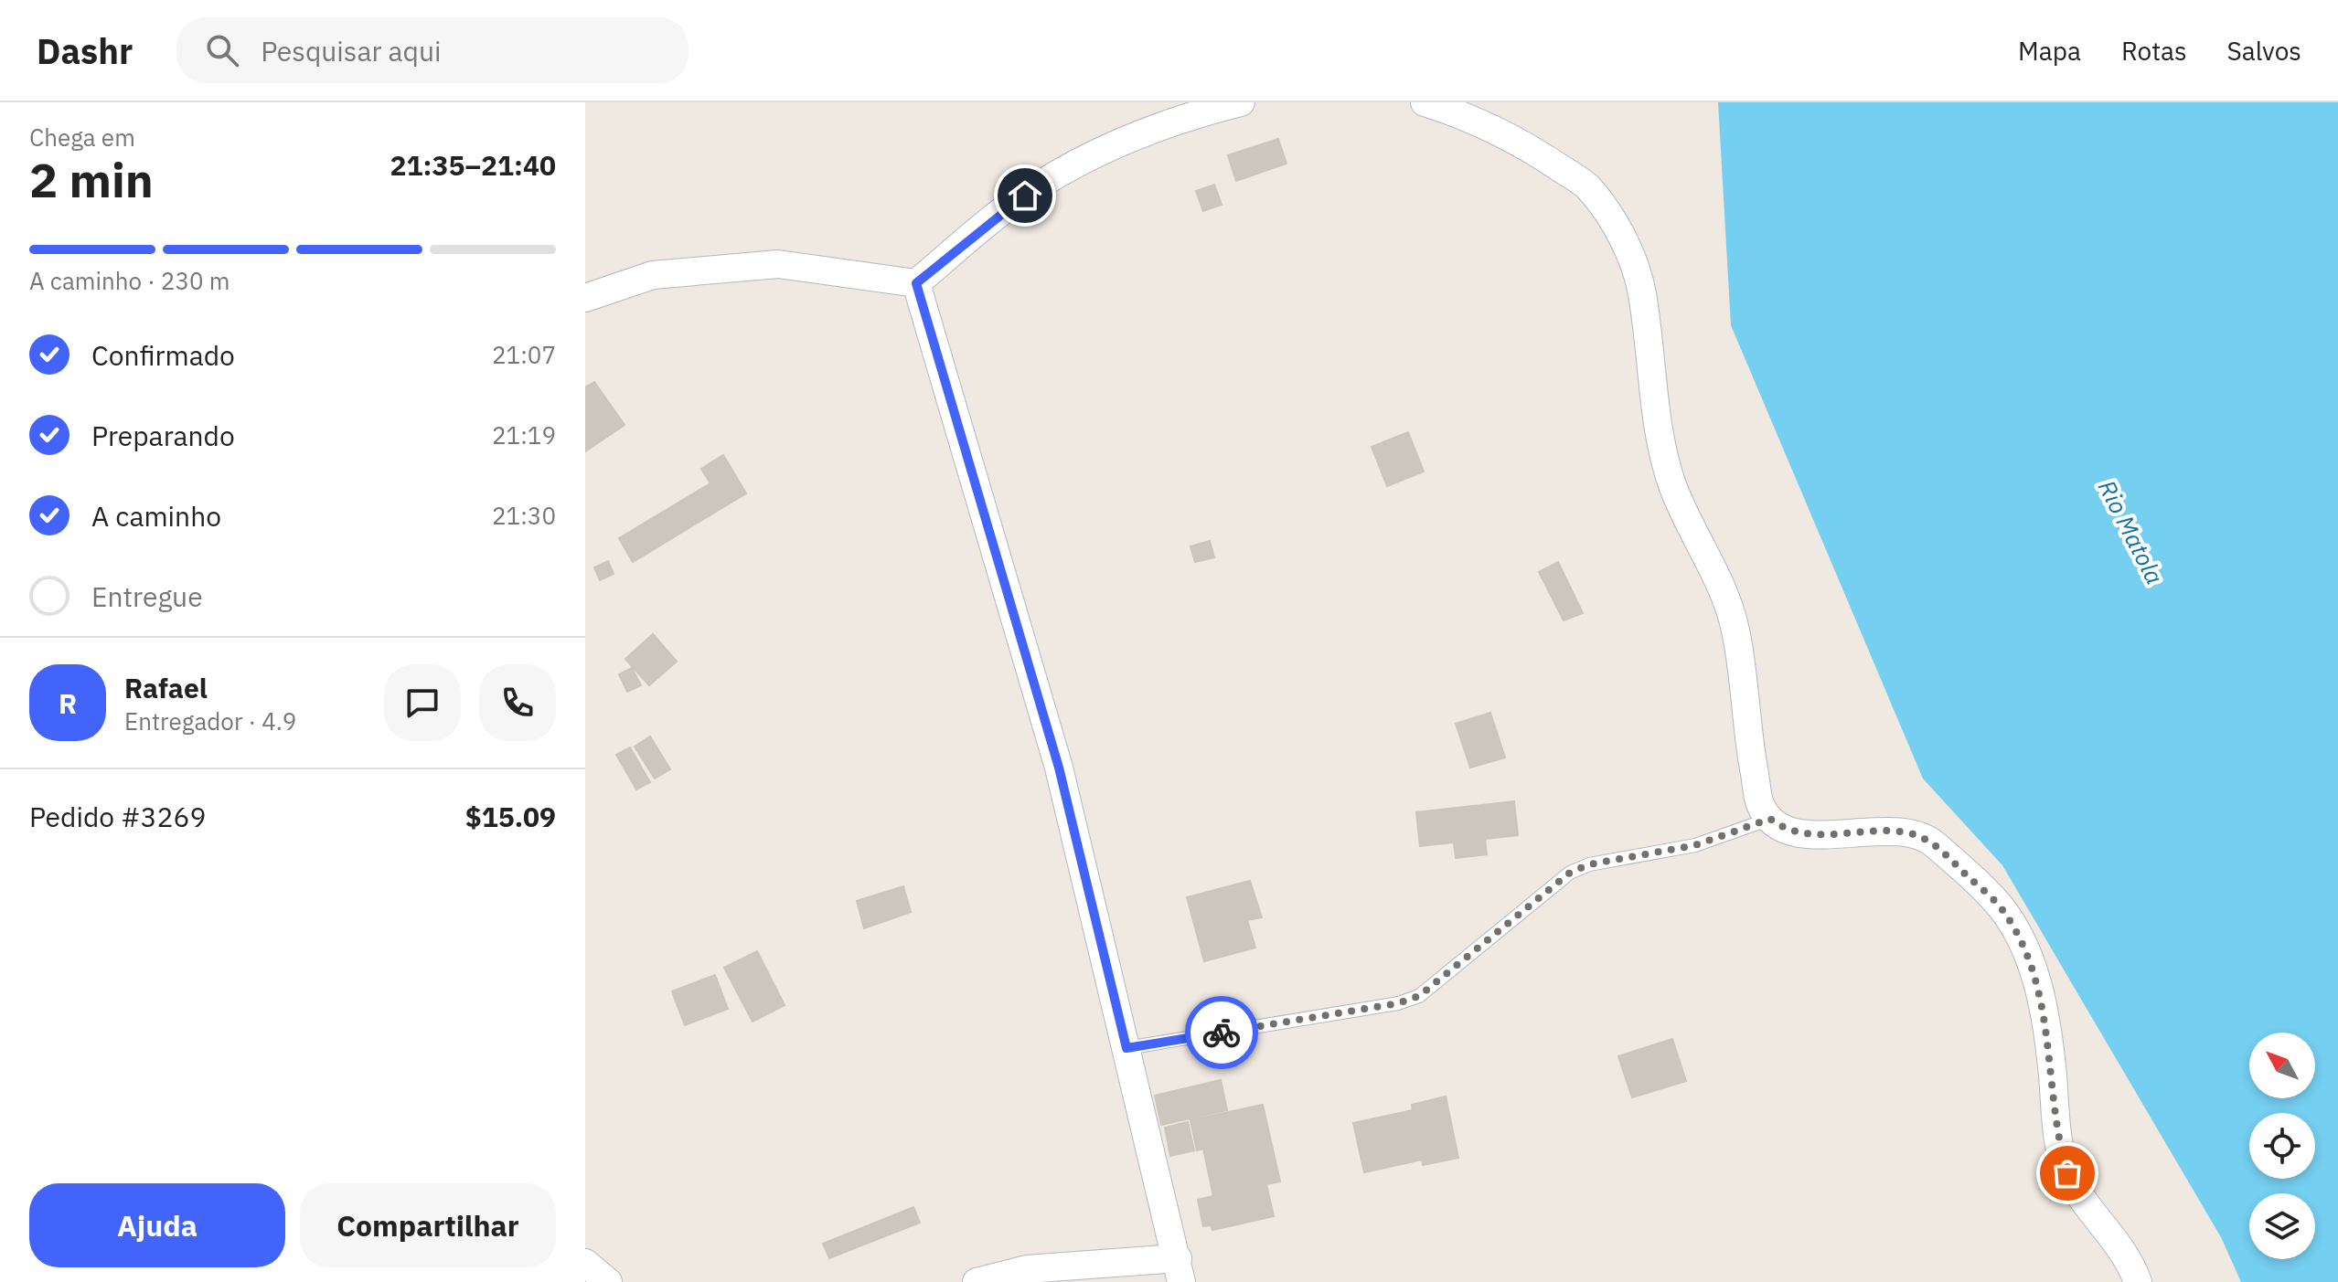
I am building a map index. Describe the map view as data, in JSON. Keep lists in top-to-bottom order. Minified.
{"water":["Rio Matola"],"north":"top left","page":{"header":"Dashr","search":"Pesquisar aqui","nav":["Mapa","Rotas","Salvos"],"heading":["2 min","Chega em","21:35–21:40"],"panel":["Rafael","Entregador · 4.9","Pedido #3269","$15.09"],"bar":"A caminho · 230 m","list":[["Confirmado","21:07"],["Preparando","21:19"],["A caminho","21:30"],"Entregue"],"round":"R","buttons":["Ajuda","Compartilhar"]}}
